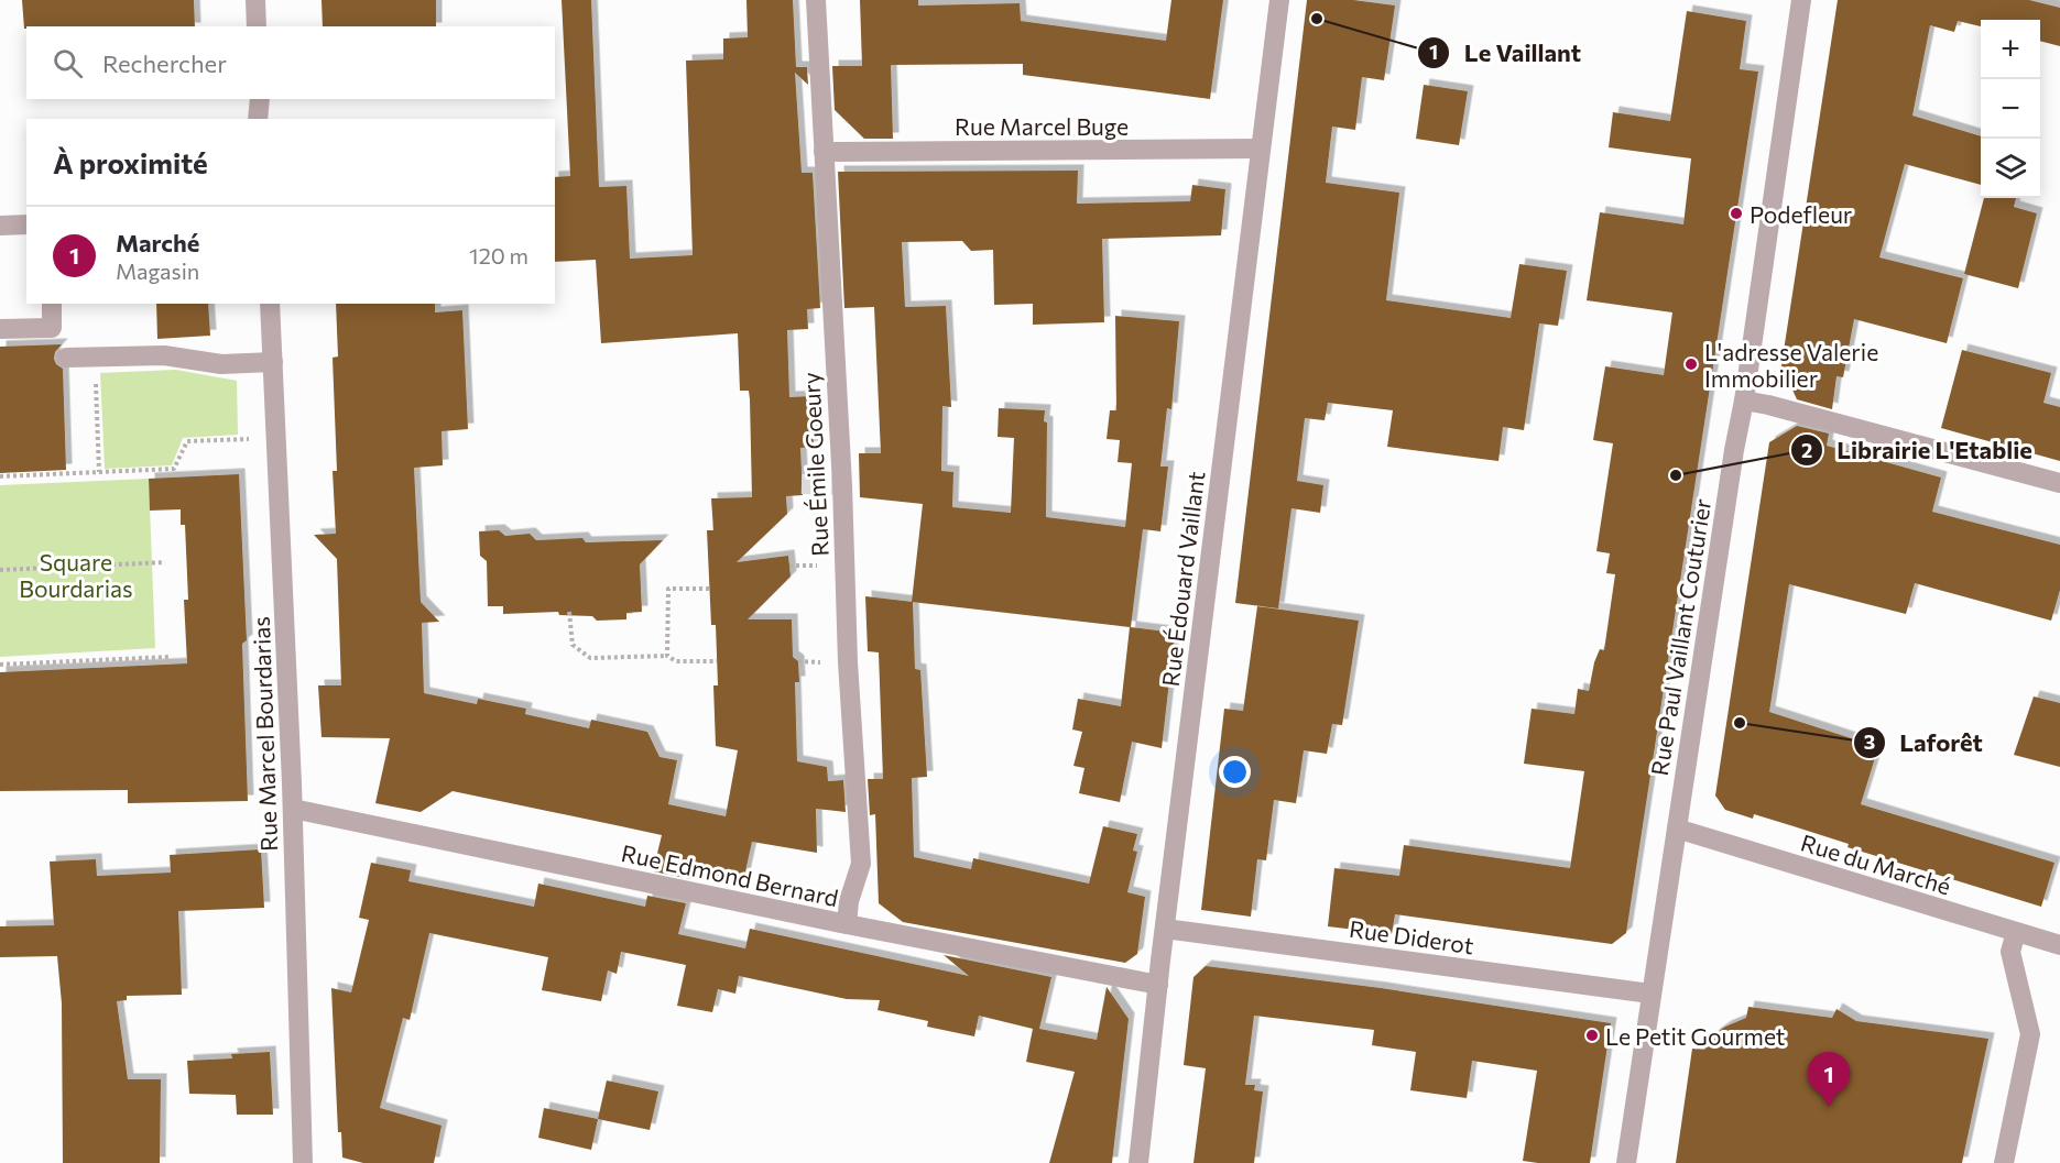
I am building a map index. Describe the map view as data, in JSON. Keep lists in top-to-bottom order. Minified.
{"streets":{"street":["Rue Marcel Buge","Rue Émile Goeury","Rue Édouard Vaillant","Rue Paul Vaillant Couturier","Rue Marcel Bourdarias","Rue du Marché","Rue Edmond Bernard","Rue Diderot"]},"crossings":[["Rue Marcel Buge","Rue Émile Goeury"],["Rue Marcel Buge","Rue Édouard Vaillant"],["Rue Émile Goeury","Rue Edmond Bernard"],["Rue Édouard Vaillant","Rue Edmond Bernard"],["Rue Édouard Vaillant","Rue Diderot"],["Rue Paul Vaillant Couturier","Rue du Marché"],["Rue Paul Vaillant Couturier","Rue Diderot"],["Rue Marcel Bourdarias","Rue Edmond Bernard"]],"parks":["Square Bourdarias"],"places":["Le Vaillant","Podefleur","L'adresse Valerie Immobilier","Librairie L'Etablie","Laforêt","Le Petit Gourmet"],"page":{"map_buttons":["+","−"],"search":"Rechercher","heading":"À proximité","list":[{"mark":"1","name":"Marché","note":"Magasin","value":"120 m"}],"pins":"1"}}
